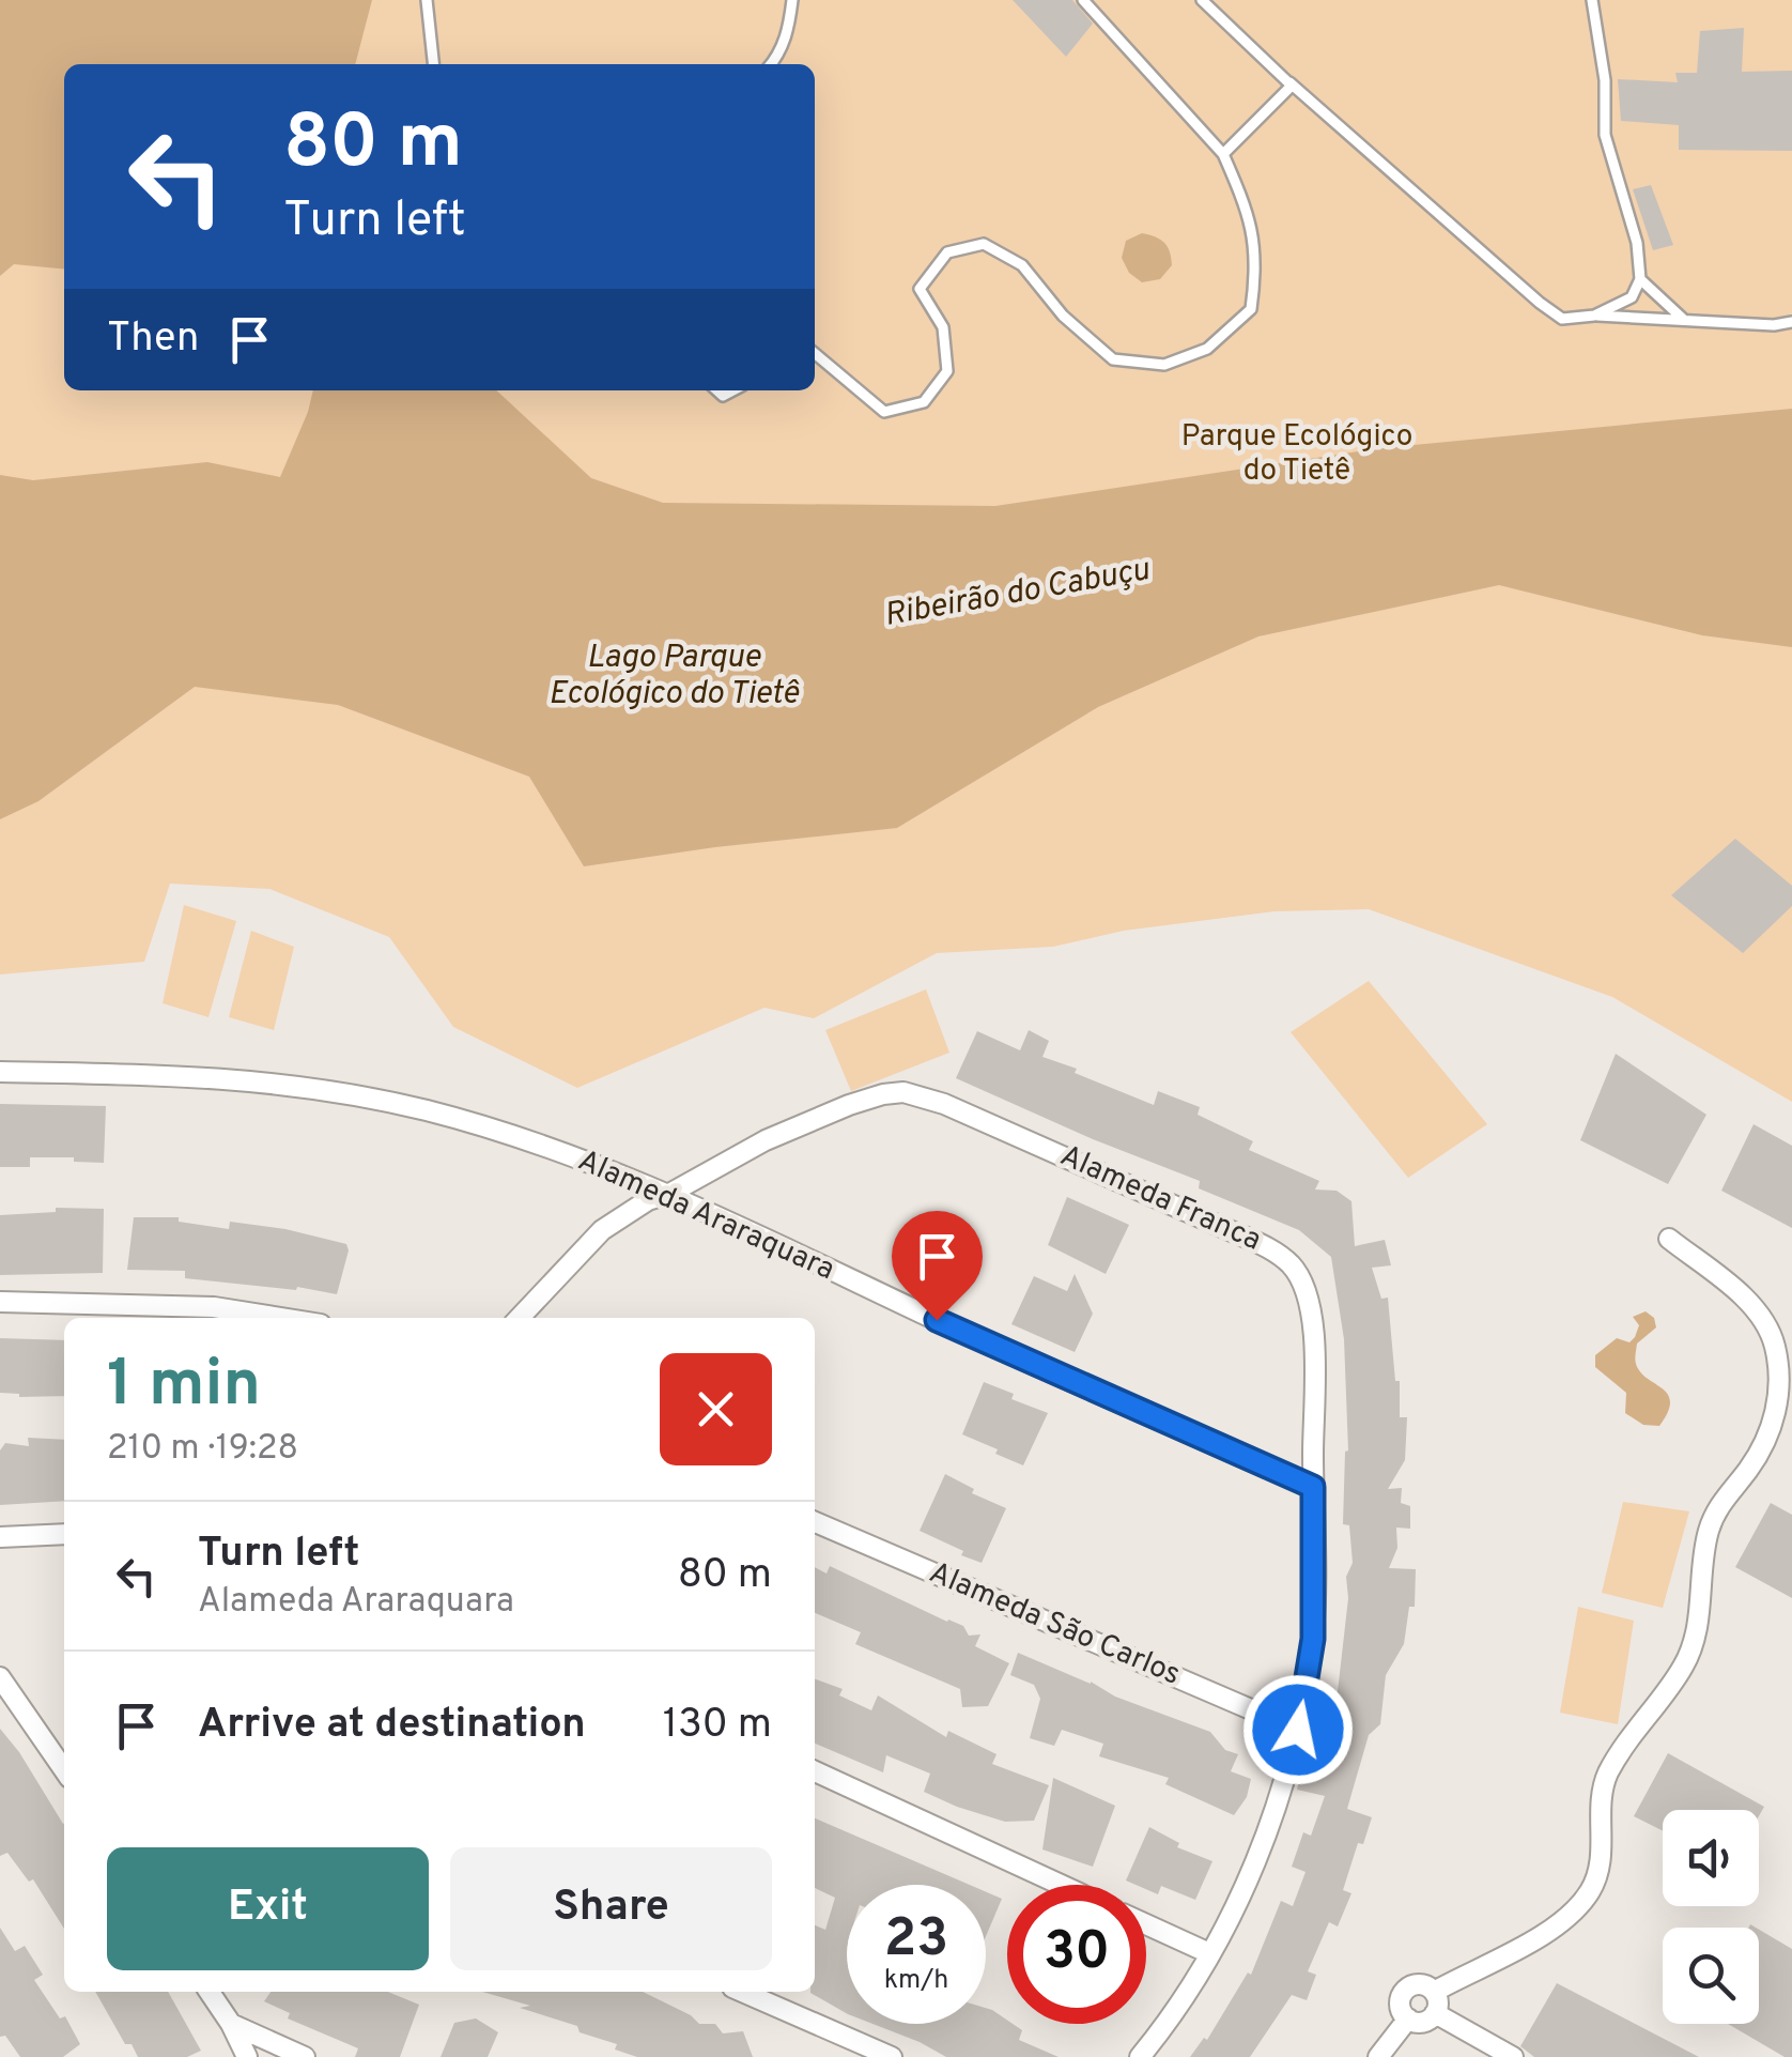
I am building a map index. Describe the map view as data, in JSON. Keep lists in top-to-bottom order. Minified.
{"streets":{"street":["Alameda Franca","Alameda Araraquara","Alameda São Carlos"]},"crossings":[["Alameda Franca","Alameda Araraquara"],["Alameda Franca","Alameda São Carlos"]],"water":["Ribeirão do Cabuçu","Lago Parque Ecológico do Tietê"],"parks":["Parque Ecológico do Tietê"],"page":{"turn":["80 m","Turn left"],"then":"Then","heading":["1 min","210 m · 19:28"],"list":[{"name":"Turn left","note":"Alameda Araraquara","value":"80 m"},{"name":"Arrive at destination","value":"130 m"}],"buttons":["Exit","Share"],"speed":"23 km/h","limit":"30"}}
